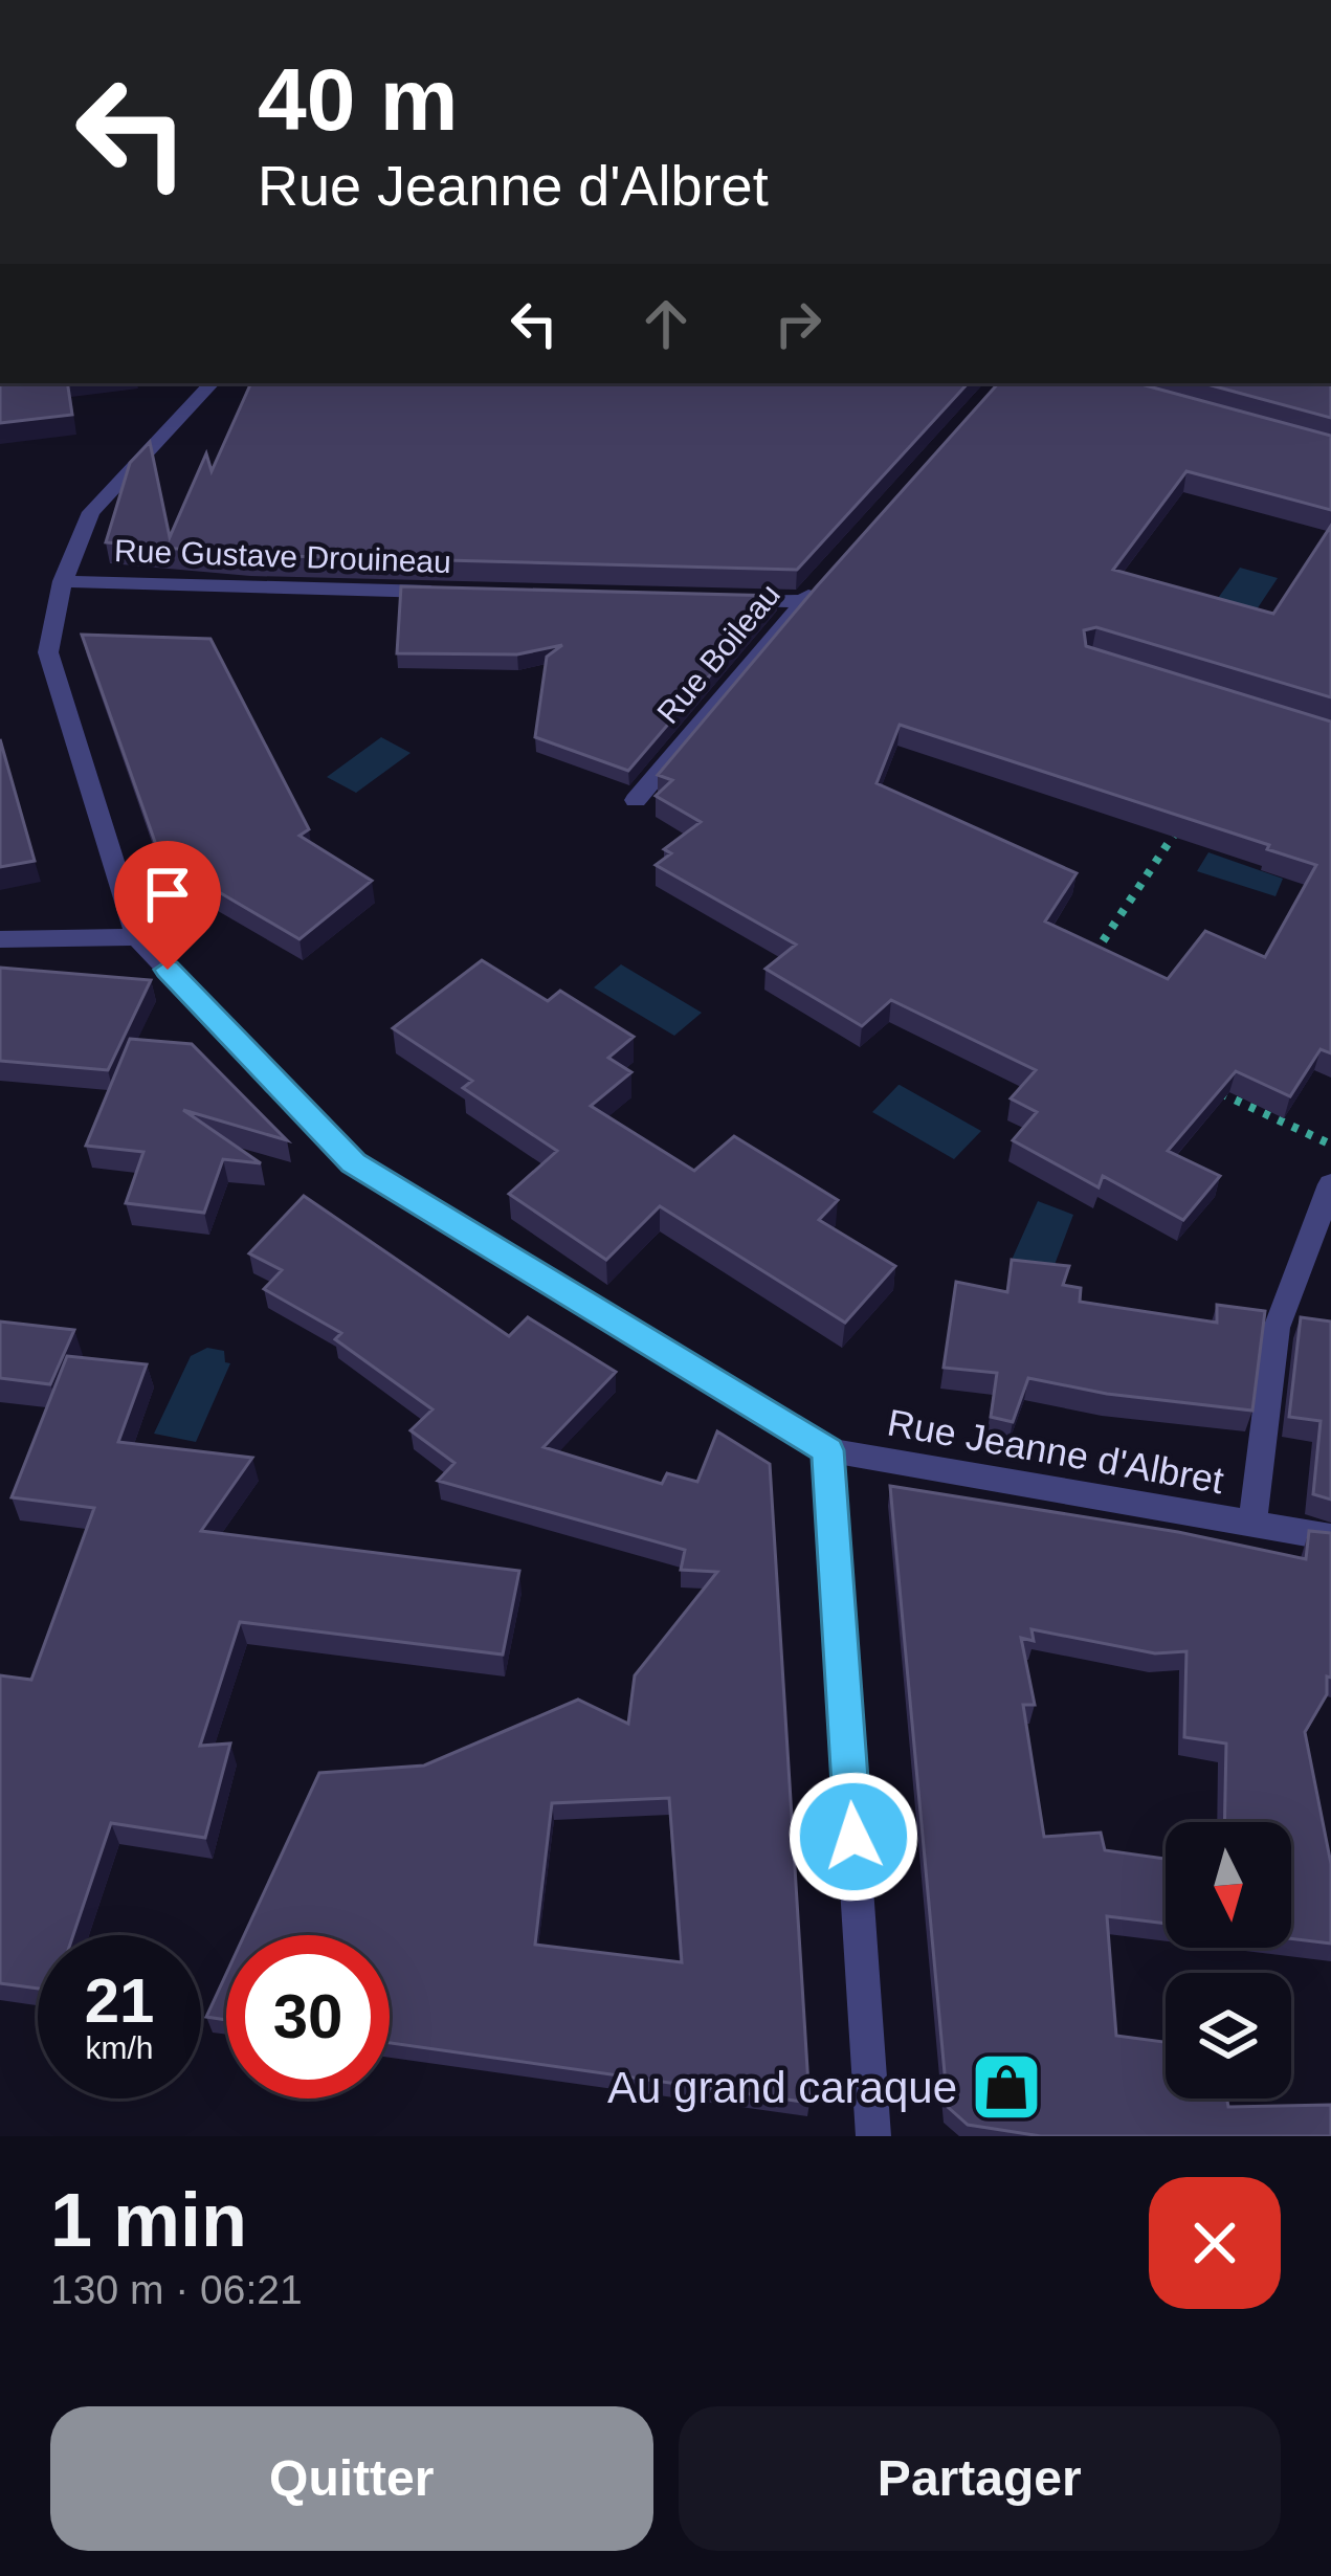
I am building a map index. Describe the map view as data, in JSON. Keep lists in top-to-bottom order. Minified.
{"streets":{"street":["Rue Gustave Drouineau","Rue Boileau","Rue Jeanne d'Albret"]},"crossings":[["Rue Gustave Drouineau","Rue Jeanne d'Albret"]],"places":{"shop":["Au grand caraque"]},"north":"bottom","page":{"turn":["40 m","Rue Jeanne d'Albret"],"speed":"21 km/h","limit":"30","heading":["1 min","130 m · 06:21"],"buttons":["Quitter","Partager"]}}
